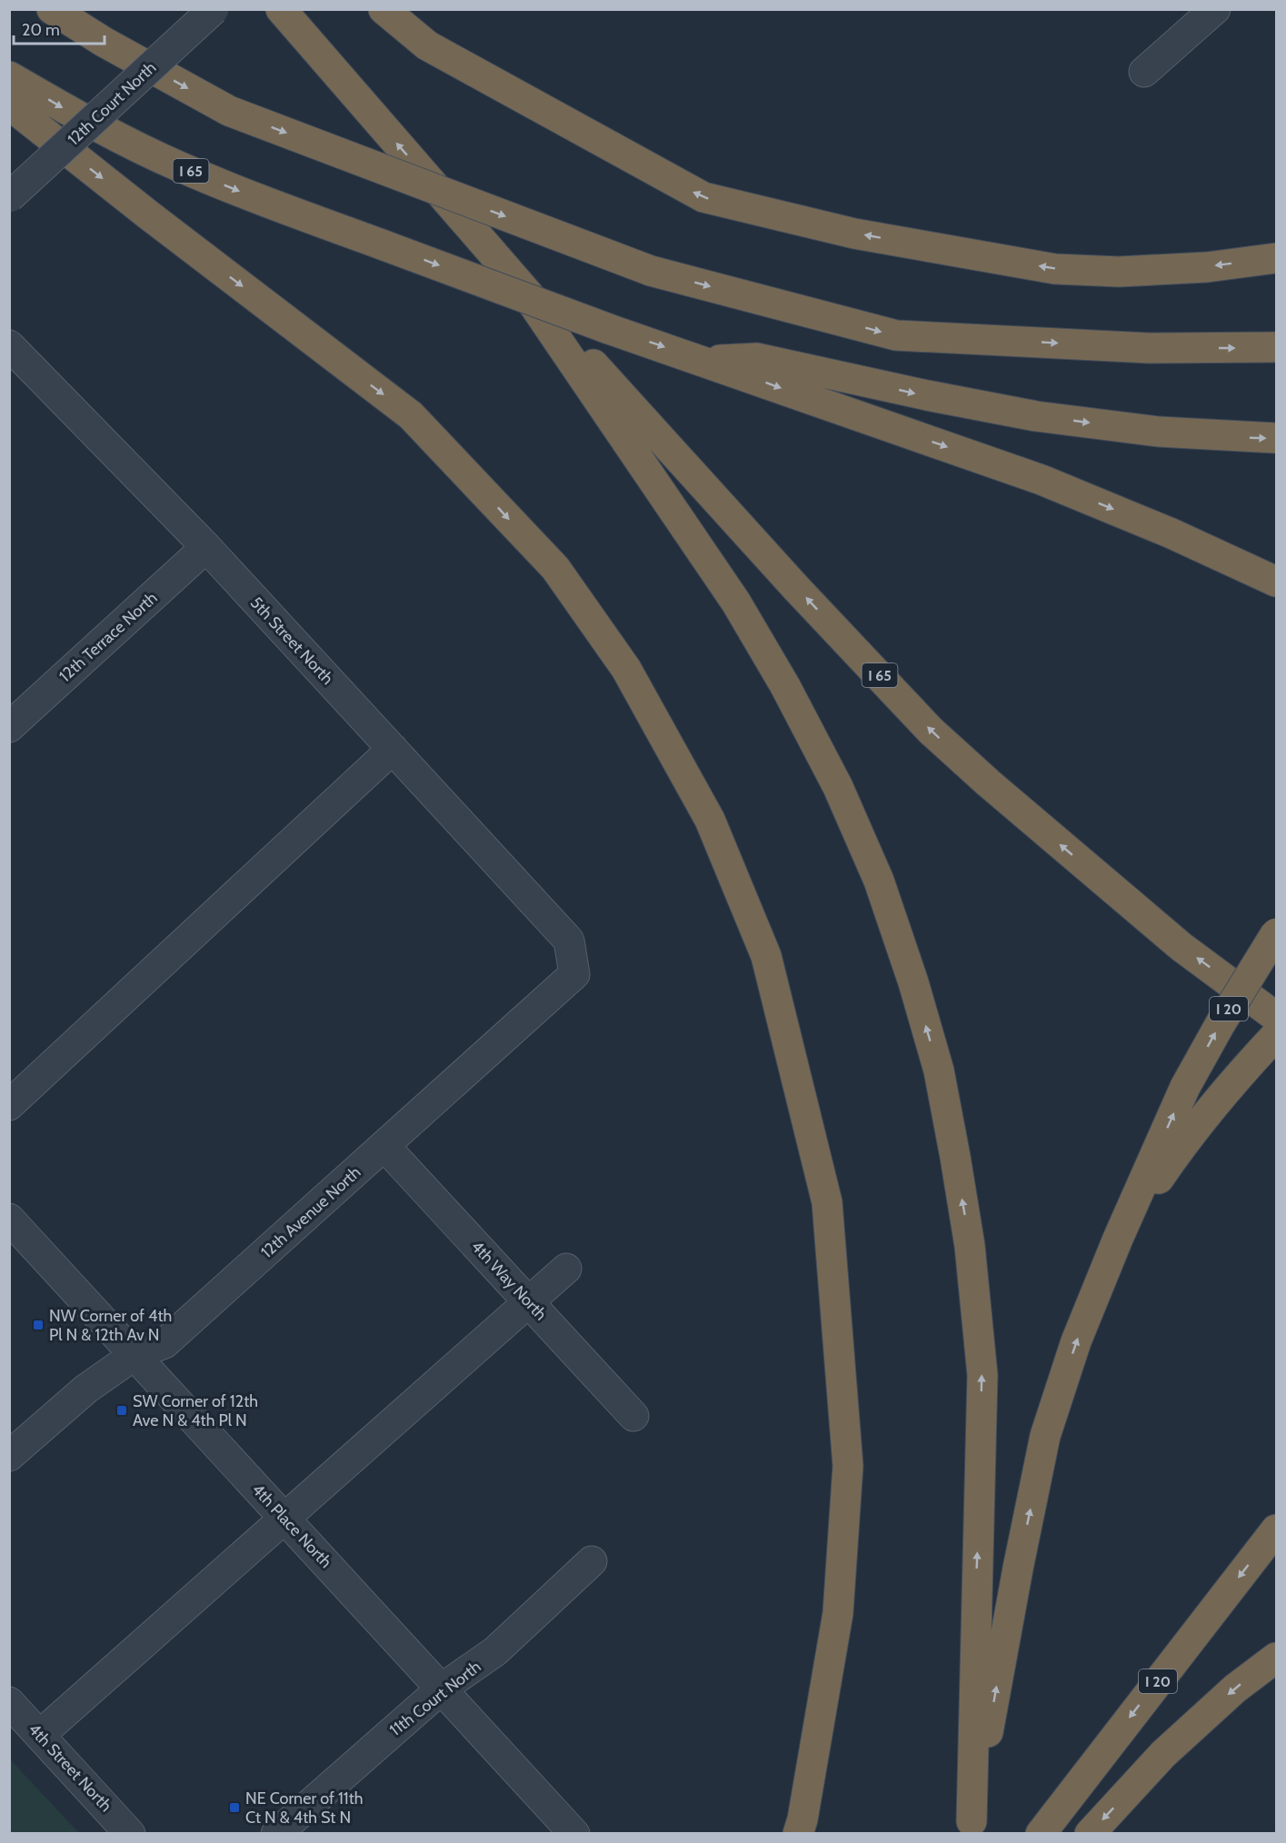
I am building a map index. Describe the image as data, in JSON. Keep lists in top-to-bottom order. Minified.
{"streets":{"highway":["I 65","I 20"],"street":["12th Court North","12th Terrace North","5th Street North","12th Avenue North","4th Way North","4th Place North","11th Court North","4th Street North"]},"crossings":[["12th Terrace North","5th Street North"],["5th Street North","12th Avenue North"],["12th Avenue North","4th Way North"],["12th Avenue North","4th Place North"],["4th Place North","11th Court North"]],"places":{"transit":["NW Corner of 4th Pl N & 12th Av N","SW Corner of 12th Ave N & 4th Pl N","NE Corner of 11th Ct N & 4th St N"]},"scale_bar":"20 m"}
